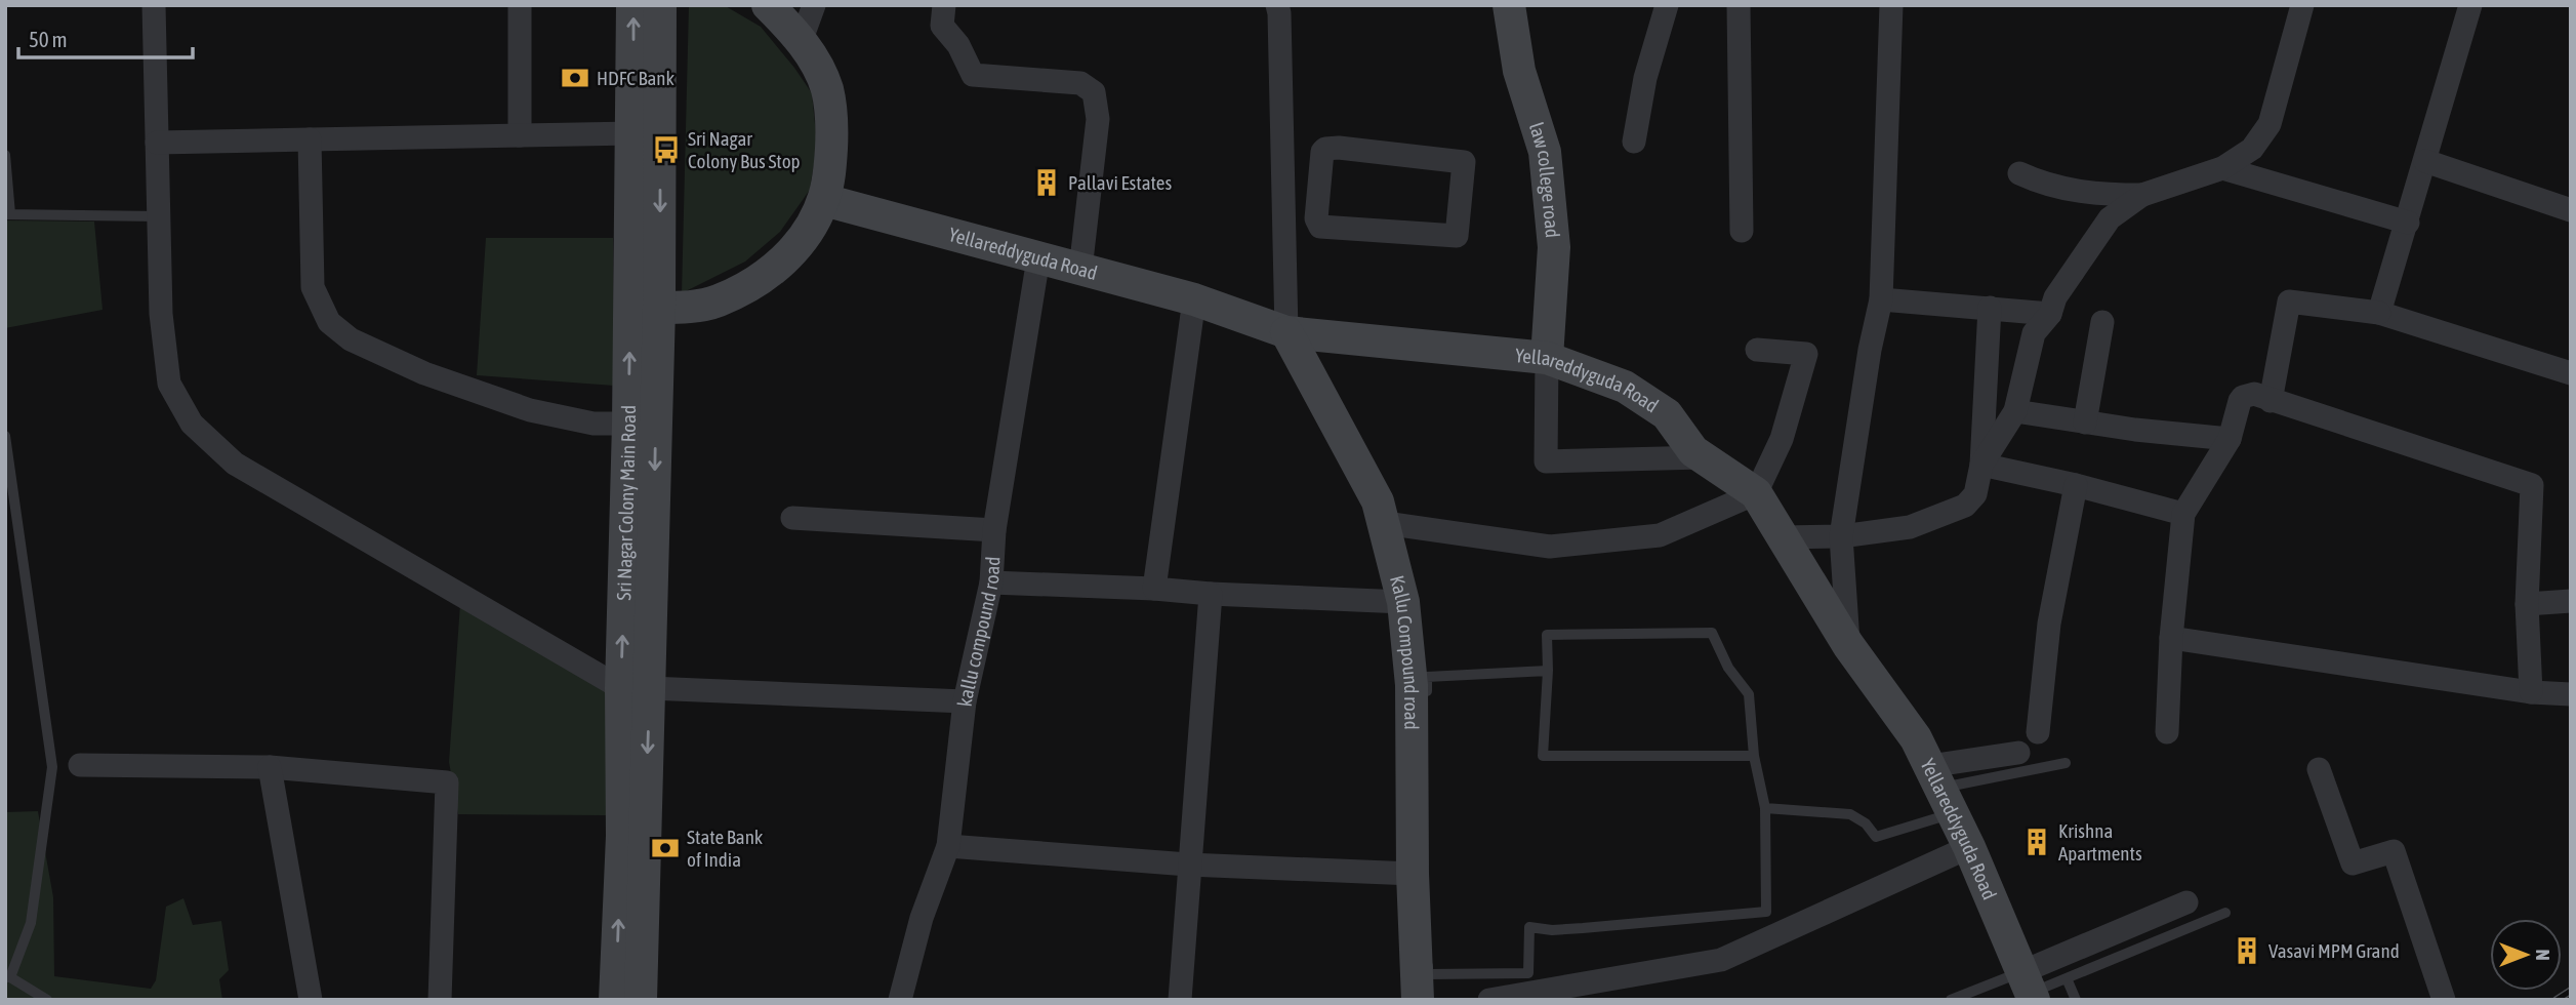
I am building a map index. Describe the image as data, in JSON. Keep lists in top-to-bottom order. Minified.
{"streets":{"street":["law college road","Yellareddyguda Road","Sri Nagar Colony Main Road","kallu compound road","Kallu Compound road"]},"crossings":[["law college road","Yellareddyguda Road"],["Yellareddyguda Road","kallu compound road"],["Yellareddyguda Road","Kallu Compound road"]],"places":{"bank":["HDFC Bank","State Bank of India"],"bus stop":["Sri Nagar Colony Bus Stop"],"building":["Pallavi Estates","Krishna Apartments","Vasavi MPM Grand"]},"scale_bar":"50 m","north":"right"}
